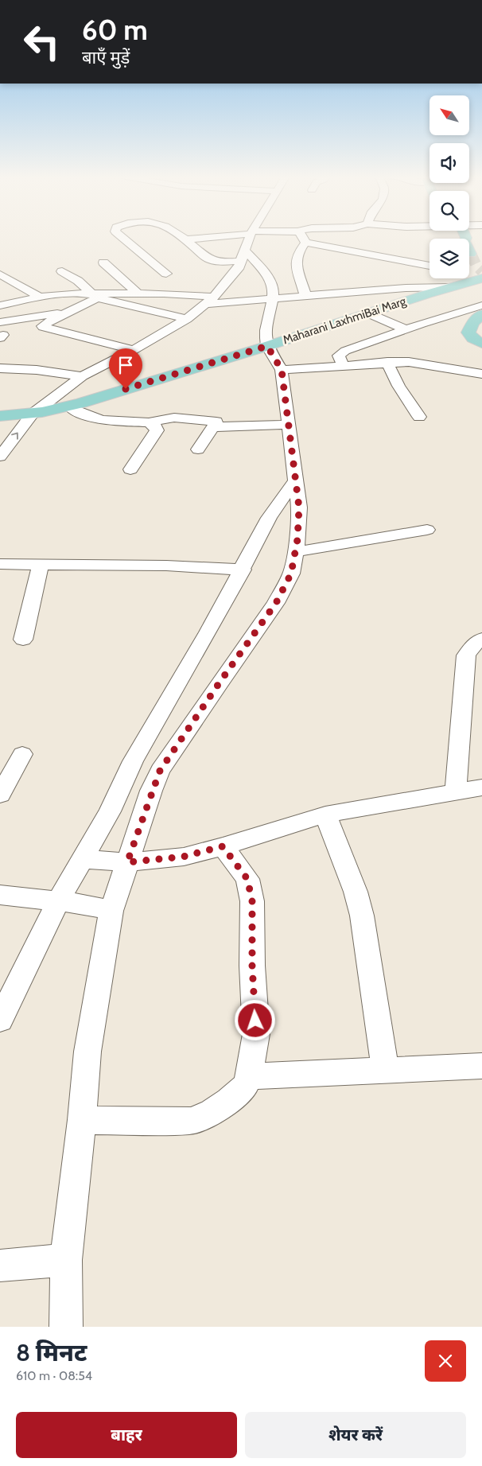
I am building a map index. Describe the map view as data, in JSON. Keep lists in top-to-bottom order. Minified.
{"streets":{"main road":["Maharani LaxhmiBai Marg"]},"north":"top left","page":{"turn":["60 m","बाएँ मुड़ें"],"heading":["8 मिनट","610 m · 08:54"],"buttons":["बाहर","शेयर करें"]}}
